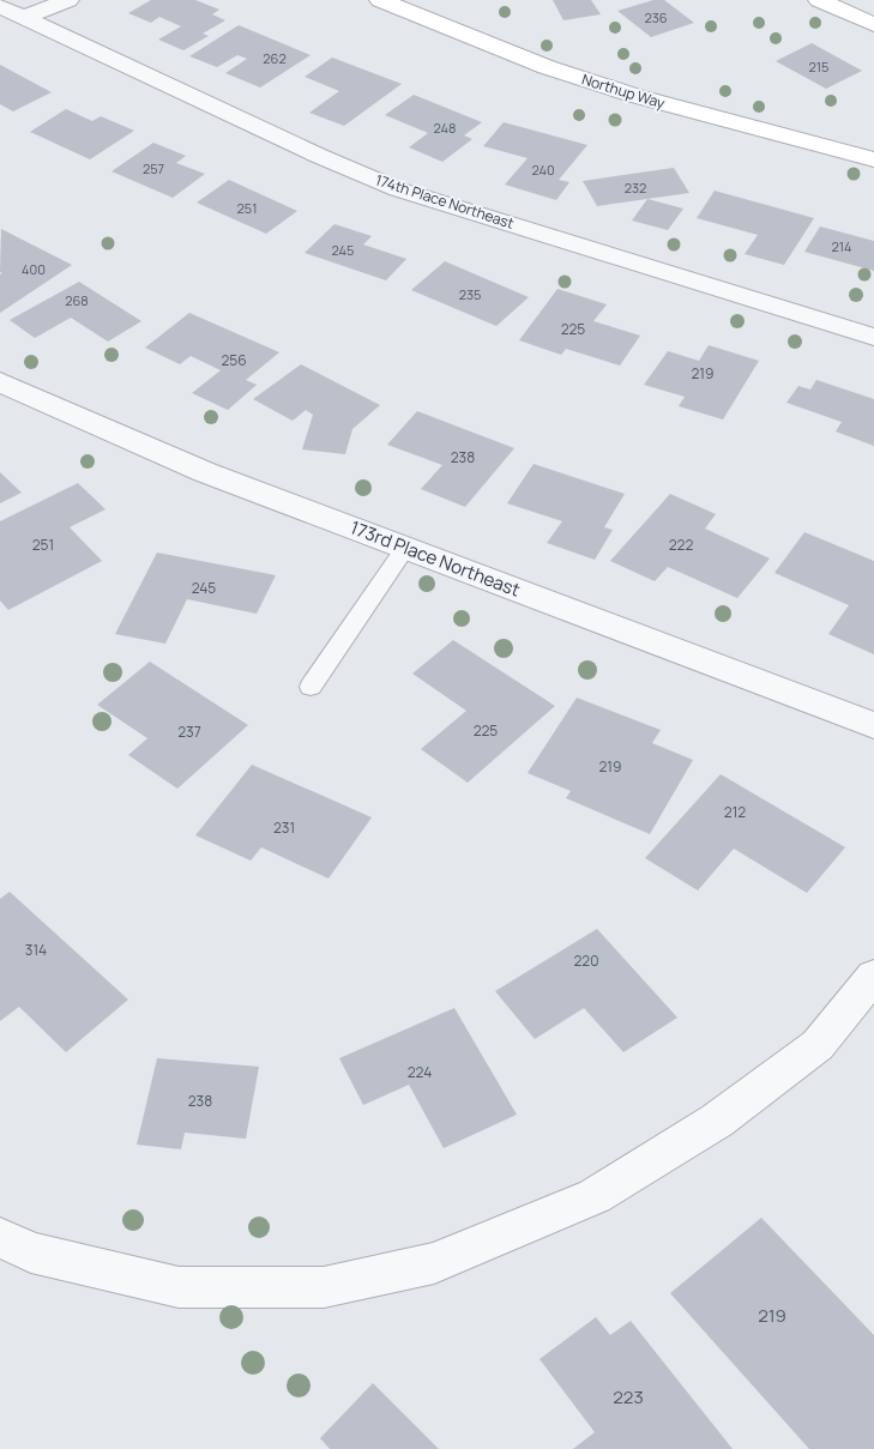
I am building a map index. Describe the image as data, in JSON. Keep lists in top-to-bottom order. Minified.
{"streets":{"street":["Northup Way","174th Place Northeast","173rd Place Northeast"]},"house_numbers":["236","262","215","248","257","240","232","251","214","245","400","235","268","225","256","219","238","251","222","245","225","237","219","212","231","314","220","224","238","219","223"]}
